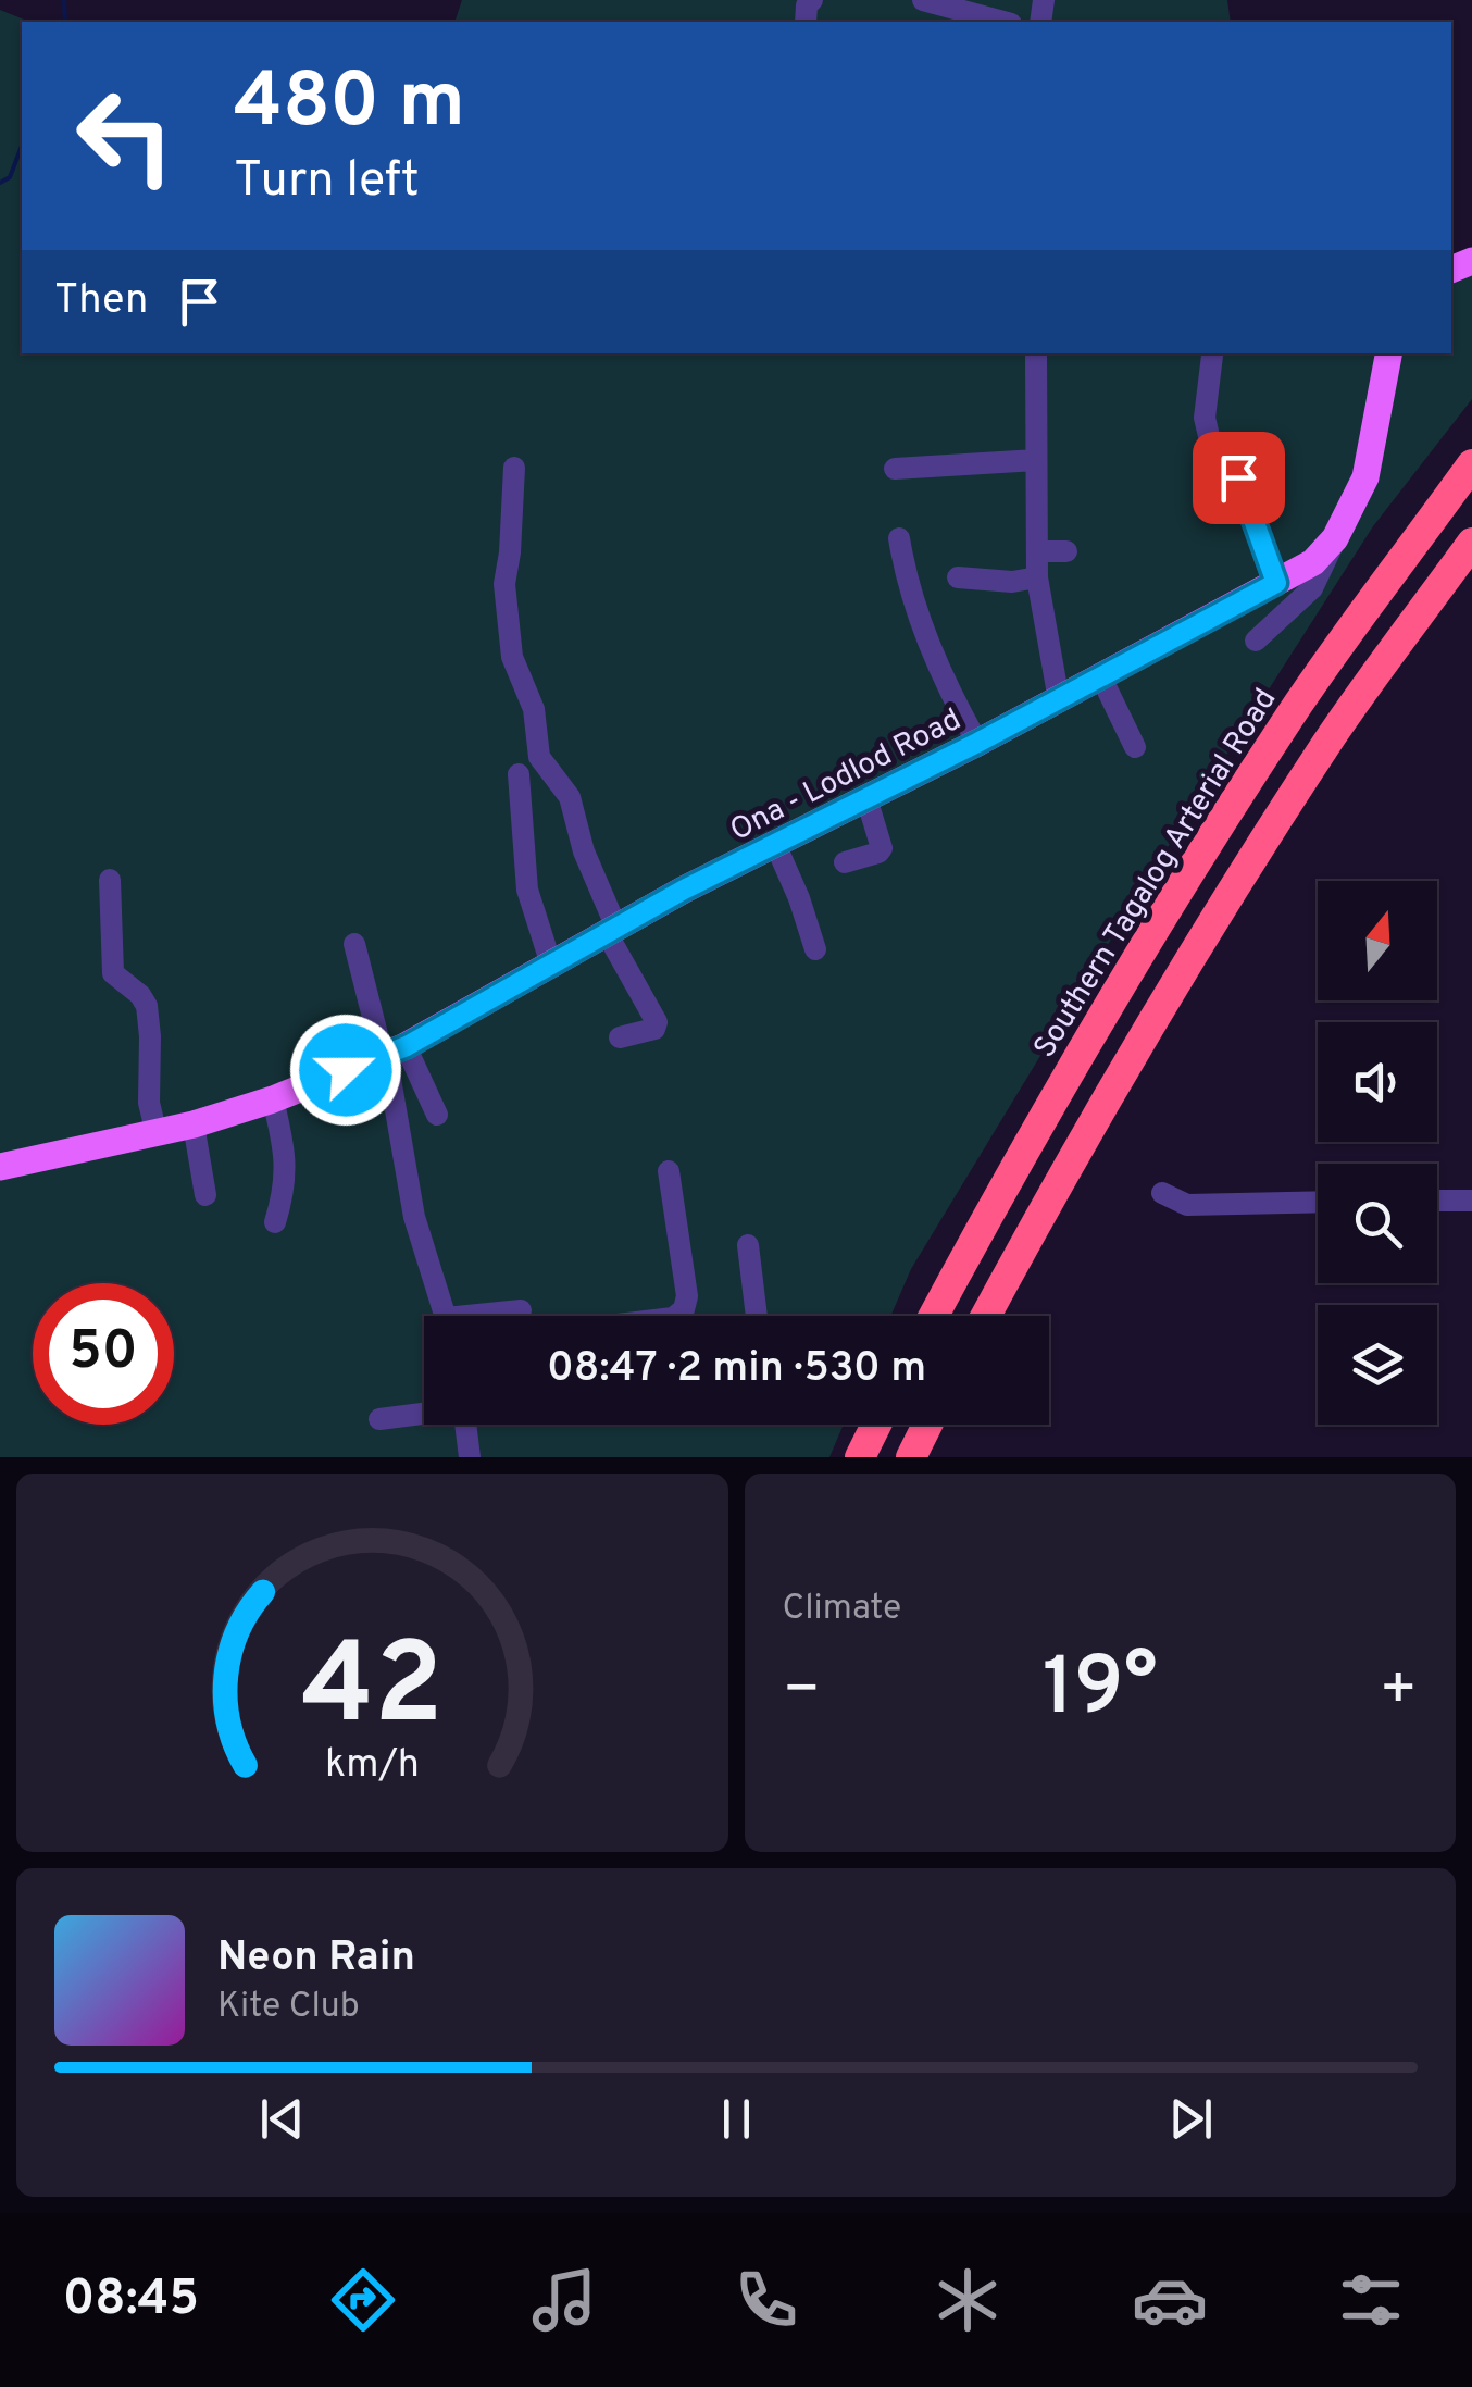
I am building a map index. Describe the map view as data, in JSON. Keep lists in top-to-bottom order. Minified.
{"streets":{"highway":["Southern Tagalog Arterial Road"],"main road":["Ona - Lodlod Road"]},"north":"top","page":{"turn":["480 m","Turn left"],"then":"Then","limit":"50","trip":"08:47 · 2 min · 530 m","tile":"Climate","heat":["−","19°","+"],"song":["Neon Rain","Kite Club"],"tabs":"08:45","gauge":["42","km/h"]}}
